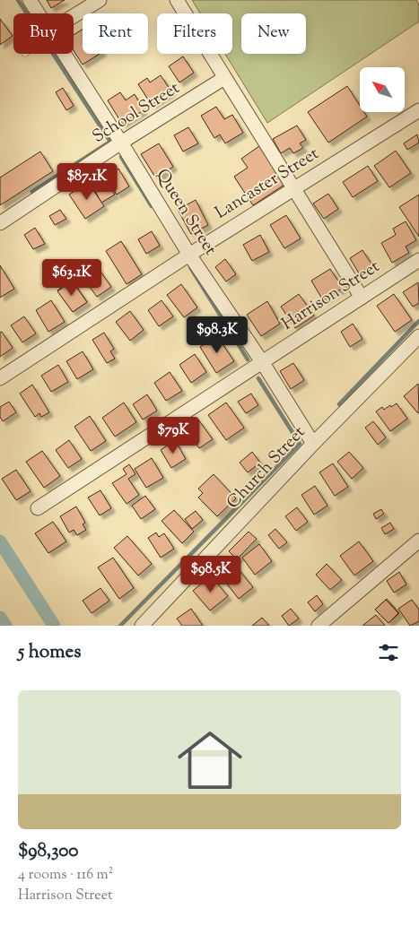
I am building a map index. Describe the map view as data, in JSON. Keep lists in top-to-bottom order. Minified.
{"streets":{"street":["School Street","Lancaster Street","Queen Street","Harrison Street","Church Street"]},"crossings":[["School Street","Queen Street"],["Lancaster Street","Queen Street"],["Queen Street","Harrison Street"],["Queen Street","Church Street"]],"north":"top left","page":{"chip":["Buy","Rent","Filters","New"],"price":["$87.1K","$63.1K","$98.3K","$79K","$98.5K"],"heading":"5 homes","list":[{"name":"$98,300","note":"4 rooms · 116 m² · Harrison Street"}]}}
